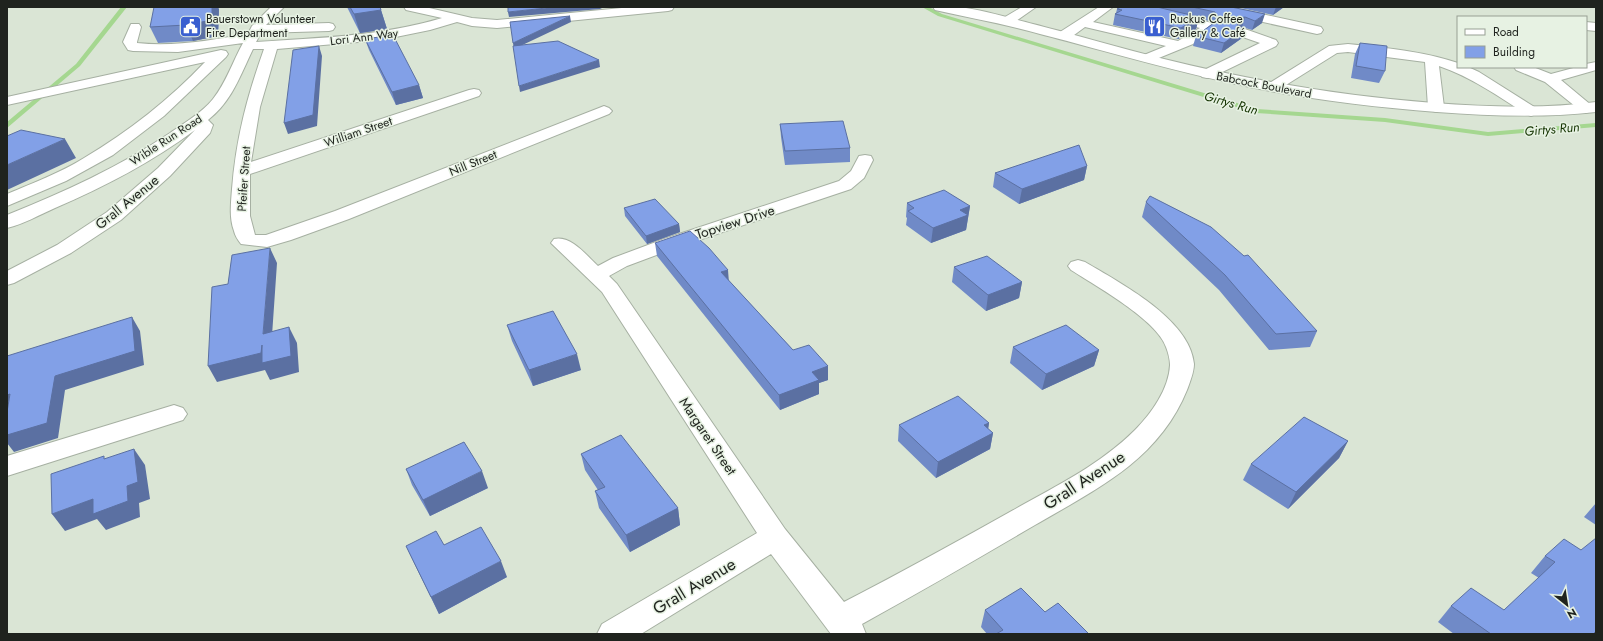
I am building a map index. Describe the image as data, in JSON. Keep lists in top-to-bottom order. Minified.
{"streets":{"street":["Lori Ann Way","Babcock Boulevard","William Street","Wible Run Road","Nill Street","Pfeifer Street","Grall Avenue","Topview Drive","Margaret Street"]},"crossings":[["Lori Ann Way","Wible Run Road"],["Lori Ann Way","Pfeifer Street"],["William Street","Pfeifer Street"],["Wible Run Road","Grall Avenue"],["Nill Street","Pfeifer Street"],["Grall Avenue","Margaret Street"],["Topview Drive","Margaret Street"]],"water":["Girtys Run"],"places":{"public building":["Bauerstown Volunteer Fire Department"],"restaurant":["Ruckus Coffee Gallery & Café"]},"legend":["Road","Building"],"north":"bottom right"}
